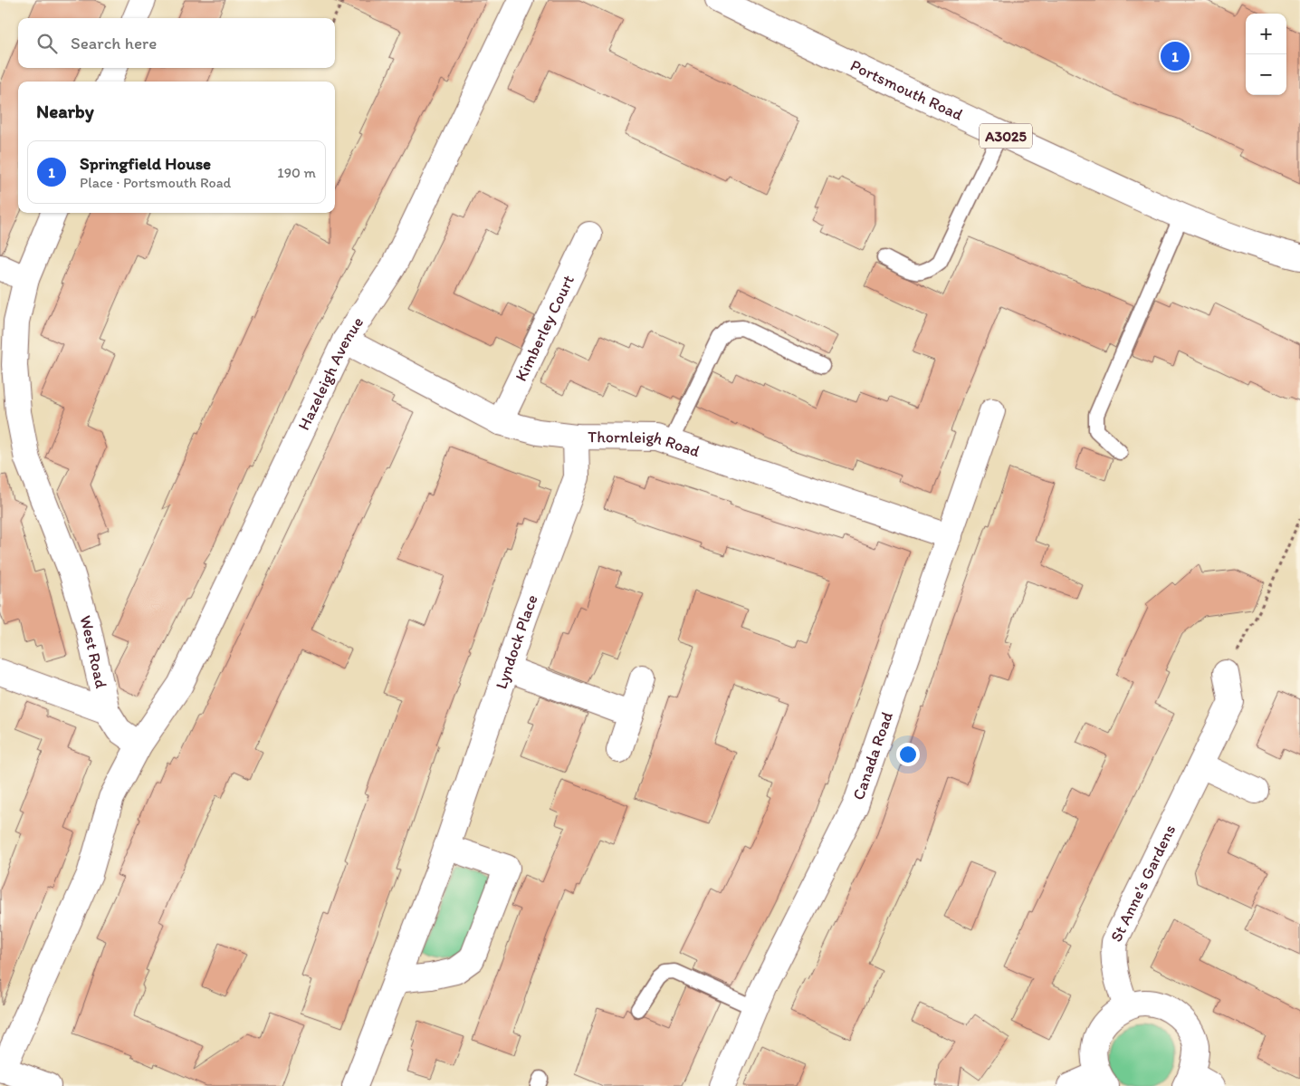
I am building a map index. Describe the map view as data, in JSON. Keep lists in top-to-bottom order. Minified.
{"streets":{"street":["Portsmouth Road","A3025","Kimberley Court","Hazeleigh Avenue","Thornleigh Road","Lyndock Place","West Road","Canada Road","St Anne's Gardens"]},"crossings":[["Kimberley Court","Thornleigh Road"],["Hazeleigh Avenue","Thornleigh Road"],["Hazeleigh Avenue","West Road"],["Thornleigh Road","Lyndock Place"],["Thornleigh Road","Canada Road"]],"page":{"map_buttons":["+","−"],"search":"Search here","pins":"1","heading":"Nearby","list":[{"mark":"1","name":"Springfield House","note":"Place · Portsmouth Road","value":"190 m"}]}}
